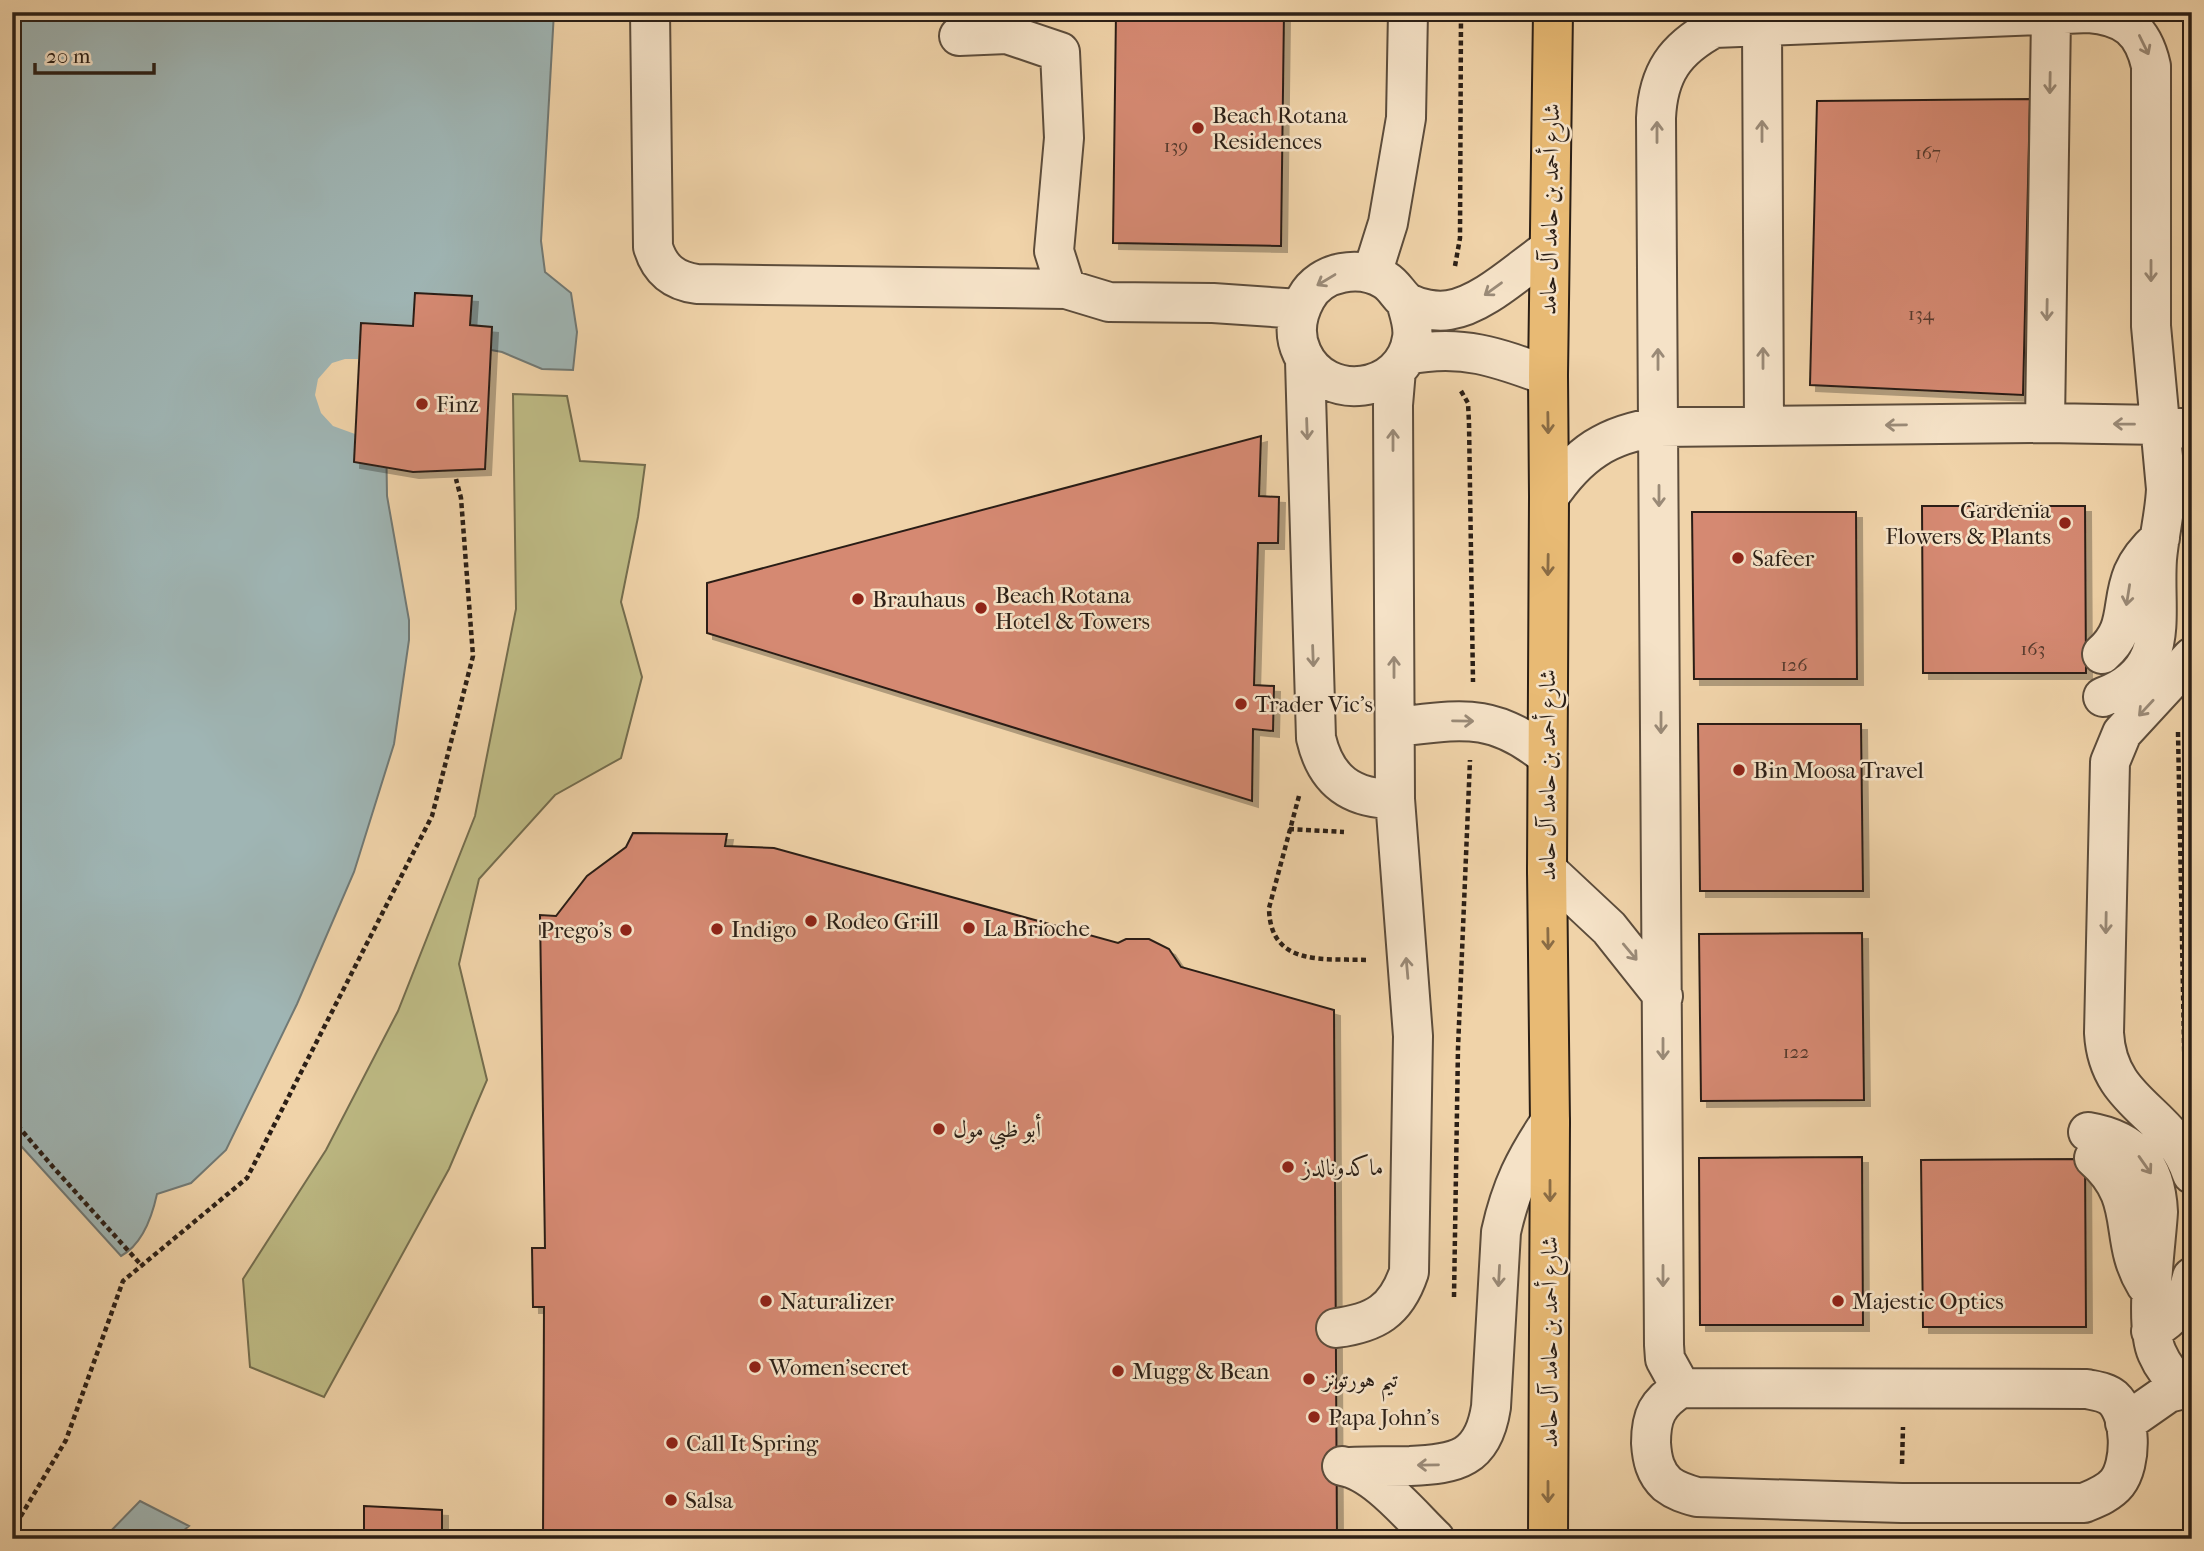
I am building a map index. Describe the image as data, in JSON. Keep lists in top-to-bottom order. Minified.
{"streets":{"main road":["شارع أحمد بن حامد آل حامد"]},"one_way":["شارع أحمد بن حامد آل حامد"],"places":["Beach Rotana Residences","Finz","Gardenia Flowers & Plants","Safeer","Brauhaus","Beach Rotana Hotel & Towers","Trader Vic's","Bin Moosa Travel","Rodeo Grill","La Brioche","Indigo","Prego's","أبو ظبي مول","ماكدونالدز","Naturalizer","Majestic Optics","Women'secret","Mugg & Bean","تيم هورتونز","Papa John's","Call It Spring","Salsa"],"house_numbers":["139","167","134","163","126","122"],"scale_bar":"20 m"}
